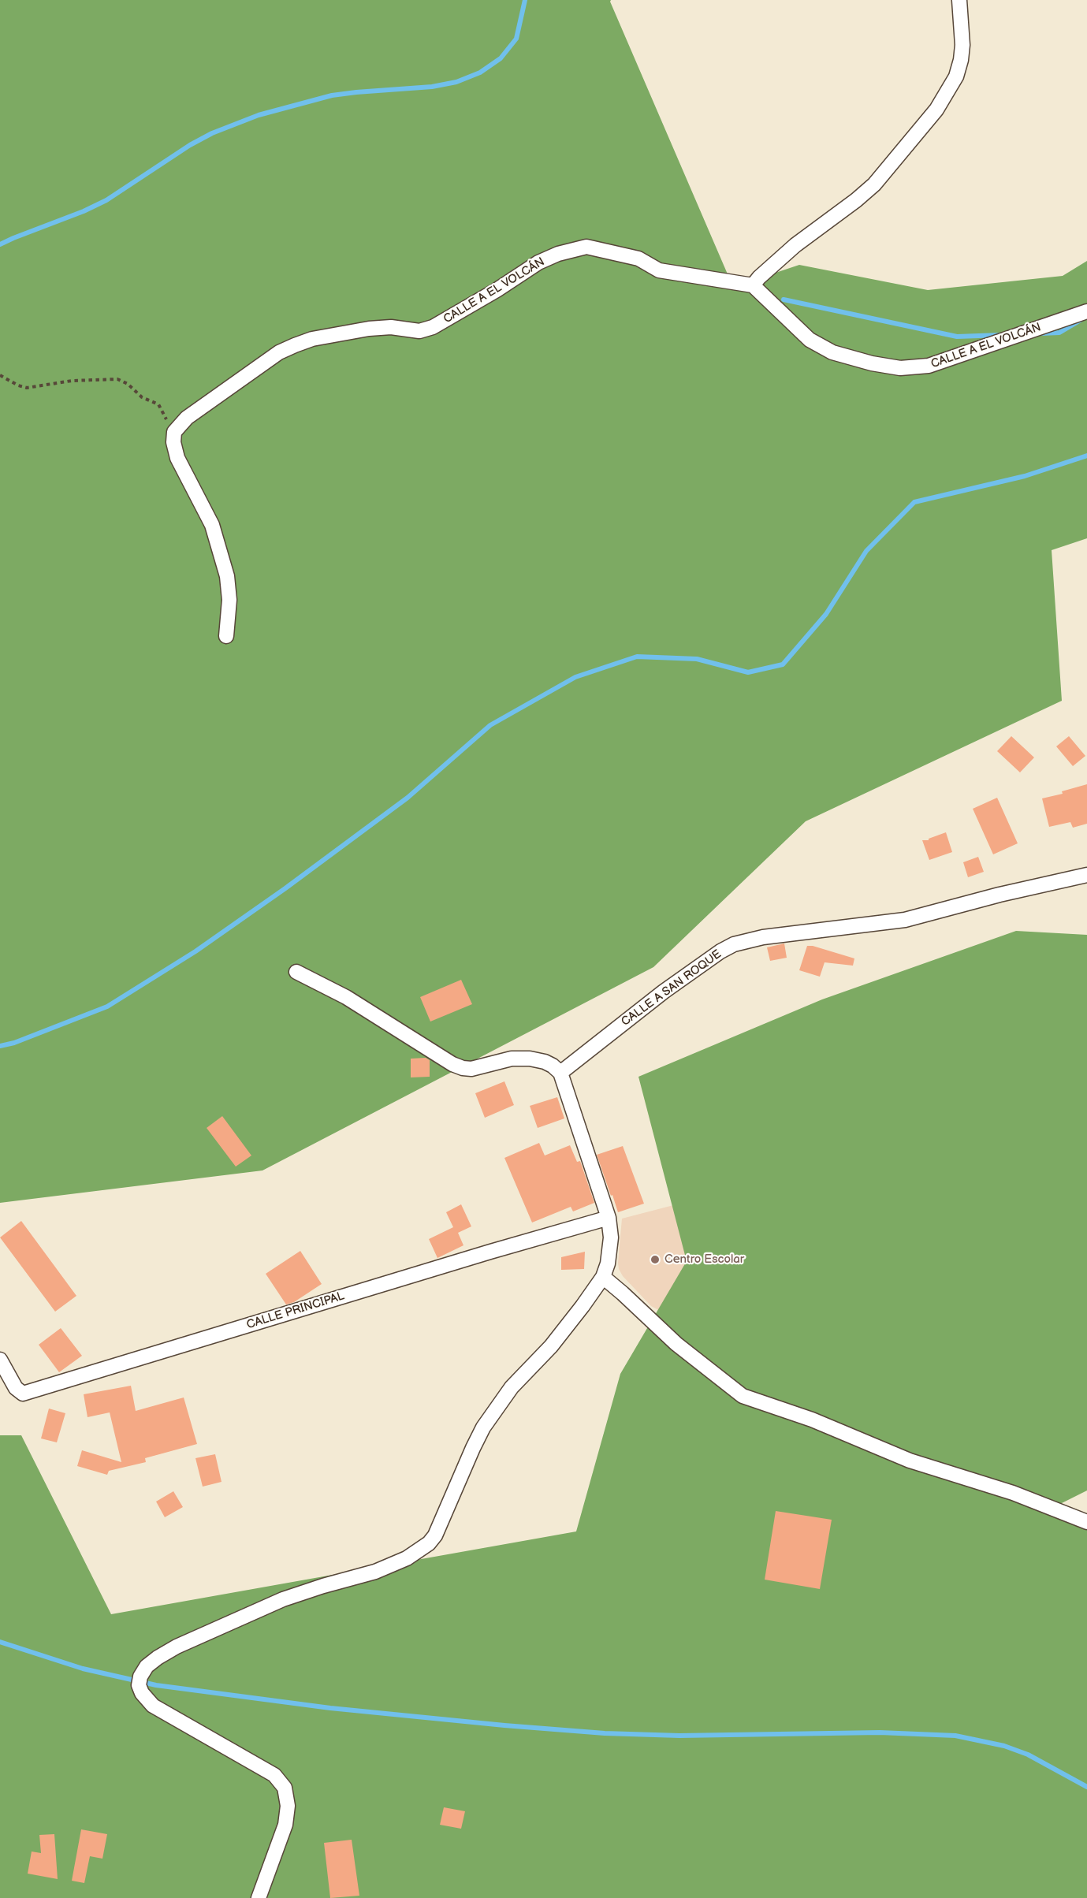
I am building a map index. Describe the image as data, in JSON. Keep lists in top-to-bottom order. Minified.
{"streets":{"street":["CALLE A EL VOLCÁN","CALLE A SAN ROQUE","CALLE PRINCIPAL"]},"places":["Centro Escolar"]}
